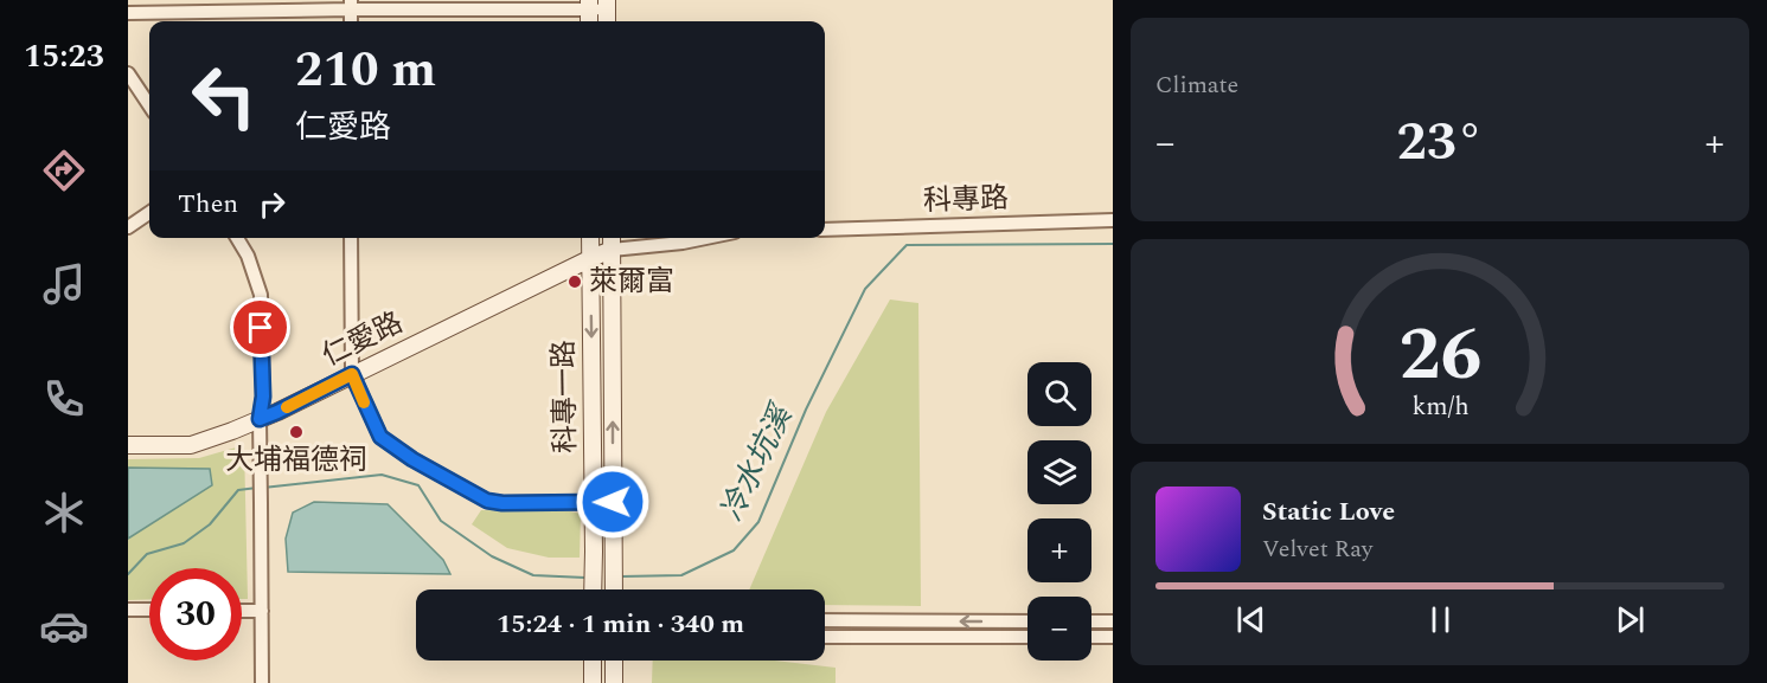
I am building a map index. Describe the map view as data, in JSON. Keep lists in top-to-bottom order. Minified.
{"streets":{"street":["科專路","仁愛路","科專一路"]},"crossings":[["仁愛路","科專一路"]],"water":["冷水坑溪"],"places":["萊爾富","大埔福德祠"],"page":{"tabs":"15:23","tile":"Climate","turn":["210 m","仁愛路"],"heat":["−","23°","+"],"then":"Then","map_buttons":["+","−"],"song":["Static Love","Velvet Ray"],"limit":"30","trip":"15:24 · 1 min · 340 m","gauge":["26","km/h"]}}
